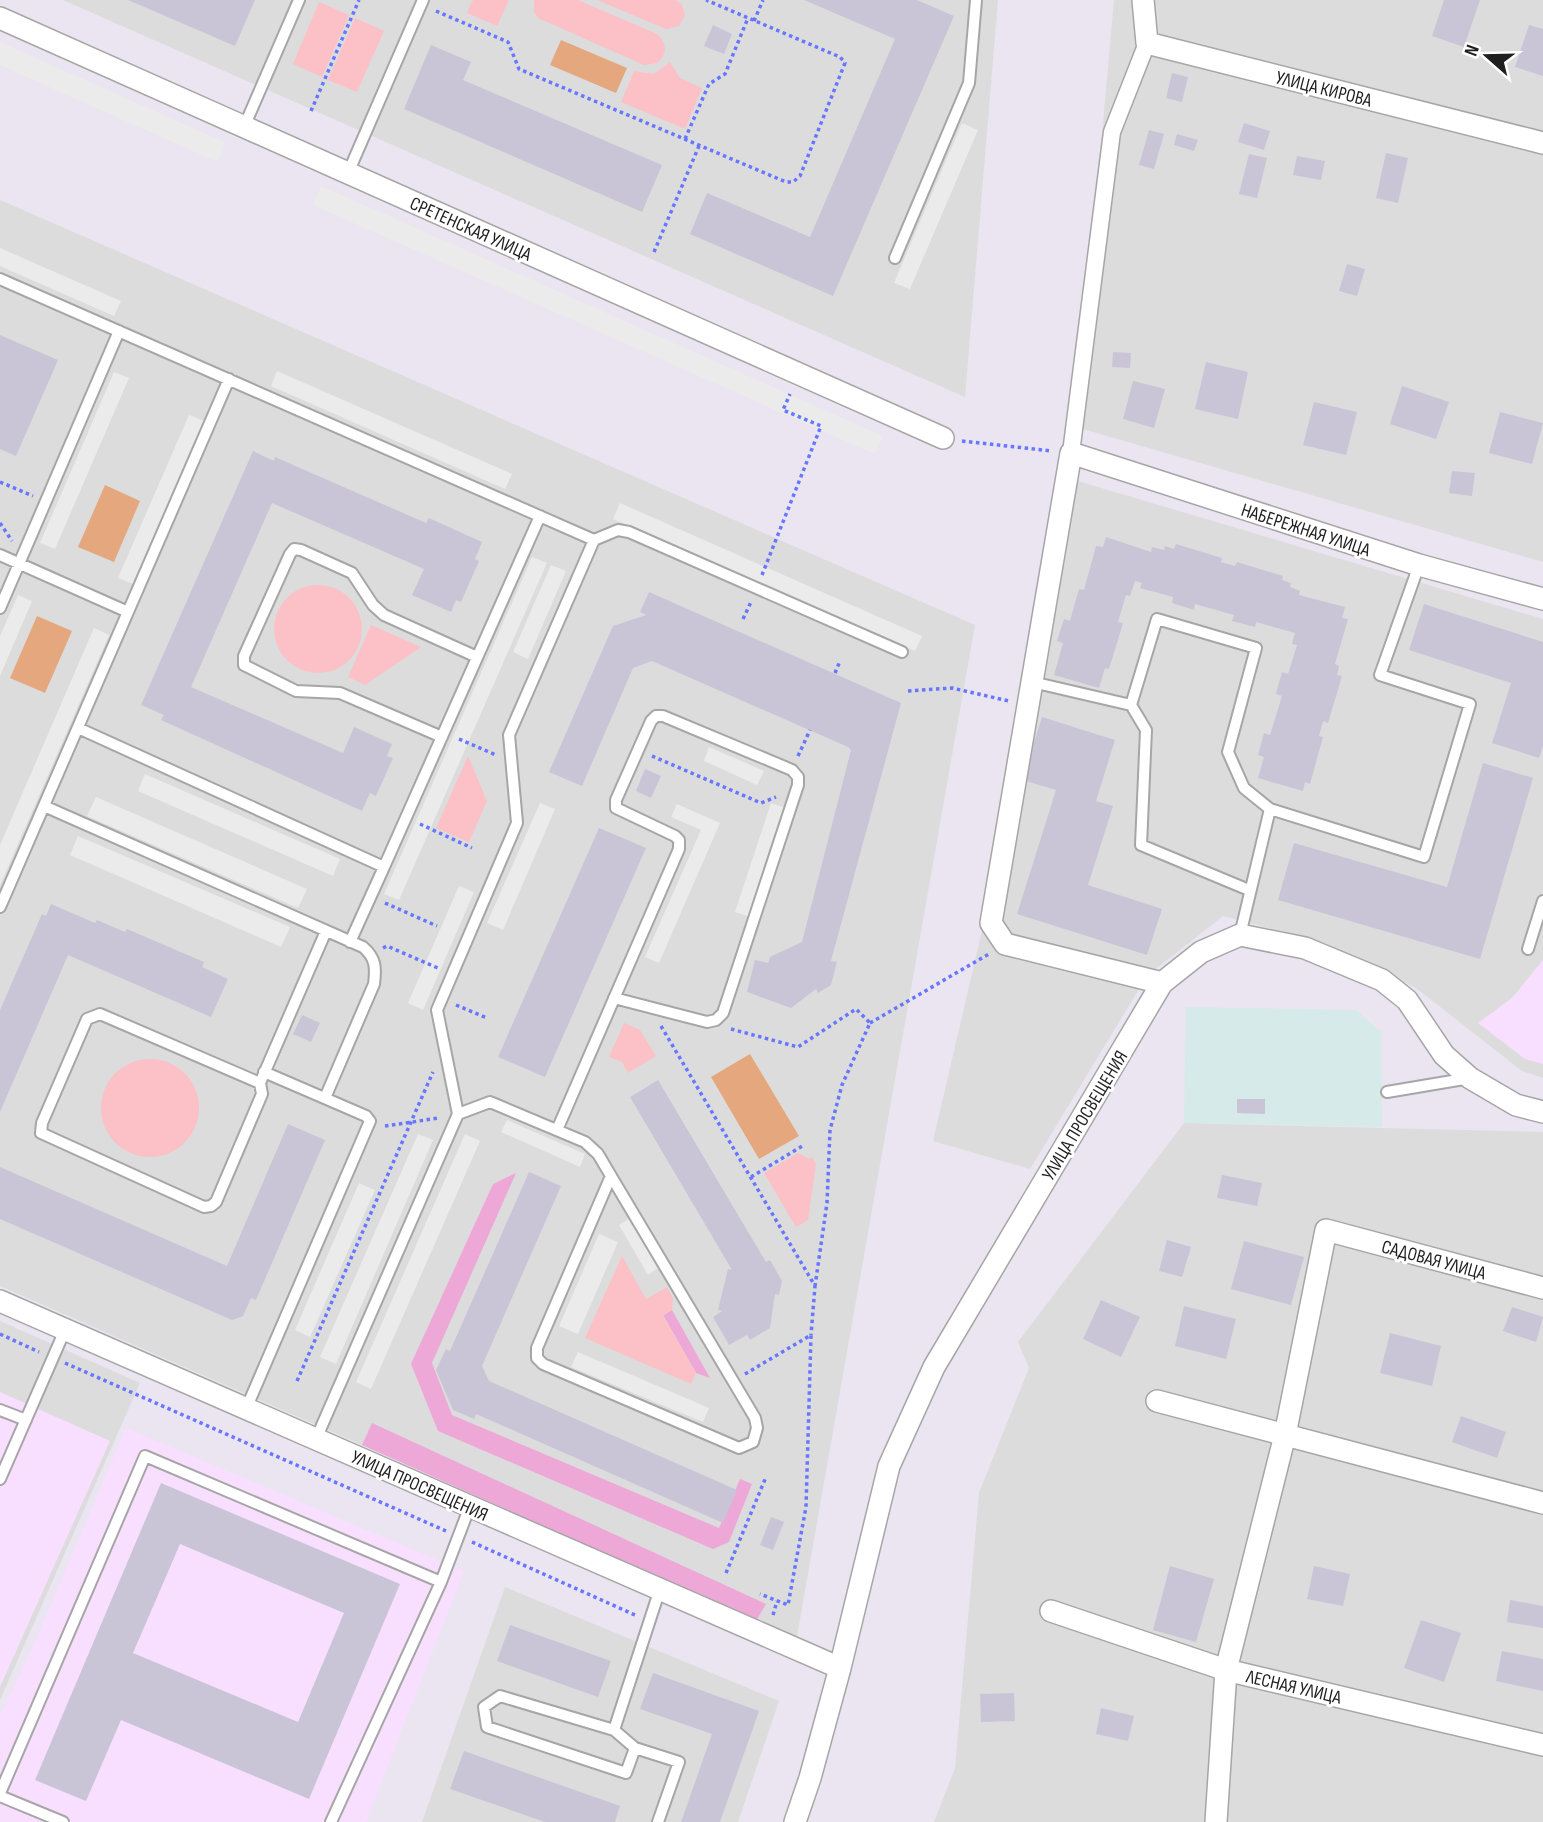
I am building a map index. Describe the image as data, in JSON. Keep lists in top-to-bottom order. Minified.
{"streets":{"street":["УЛИЦА КИРОВА","СРЕТЕНСКАЯ УЛИЦА","НАБЕРЕЖНАЯ УЛИЦА","УЛИЦА ПРОСВЕЩЕНИЯ","САДОВАЯ УЛИЦА","ЛЕСНАЯ УЛИЦА"]},"north":"left"}
